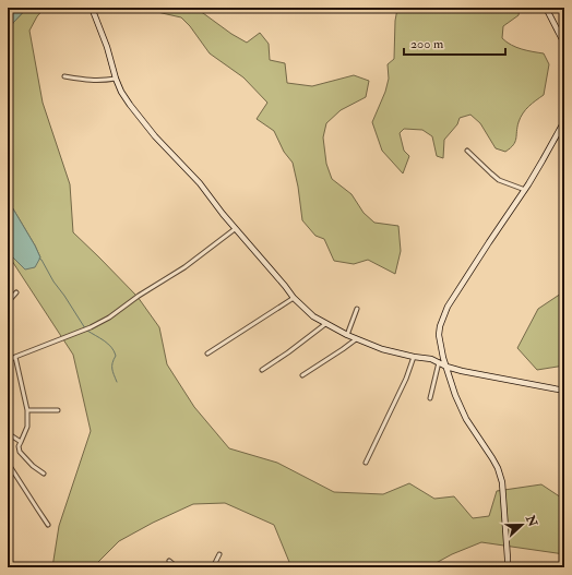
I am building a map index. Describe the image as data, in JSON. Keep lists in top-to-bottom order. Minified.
{"scale_bar":"200 m","north":"right"}
